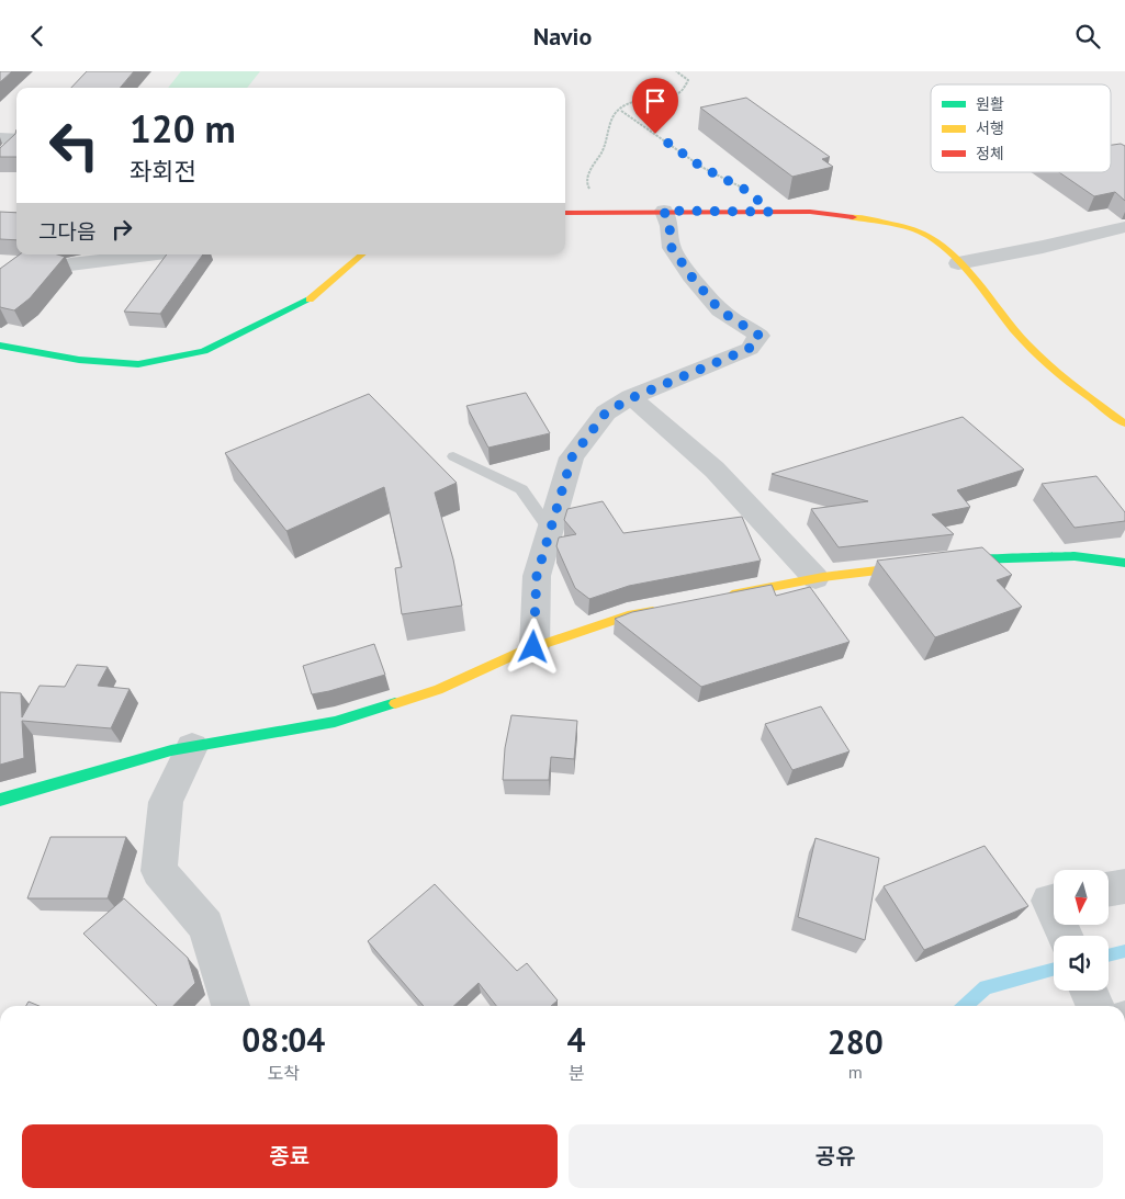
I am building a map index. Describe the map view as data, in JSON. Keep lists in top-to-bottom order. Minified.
{"legend":["원활","서행","정체"],"north":"bottom","page":{"header":"Navio","turn":["120 m","좌회전"],"then":"그다음","eta":["08:04","도착","4","분","280","m"],"buttons":["종료","공유"]}}
